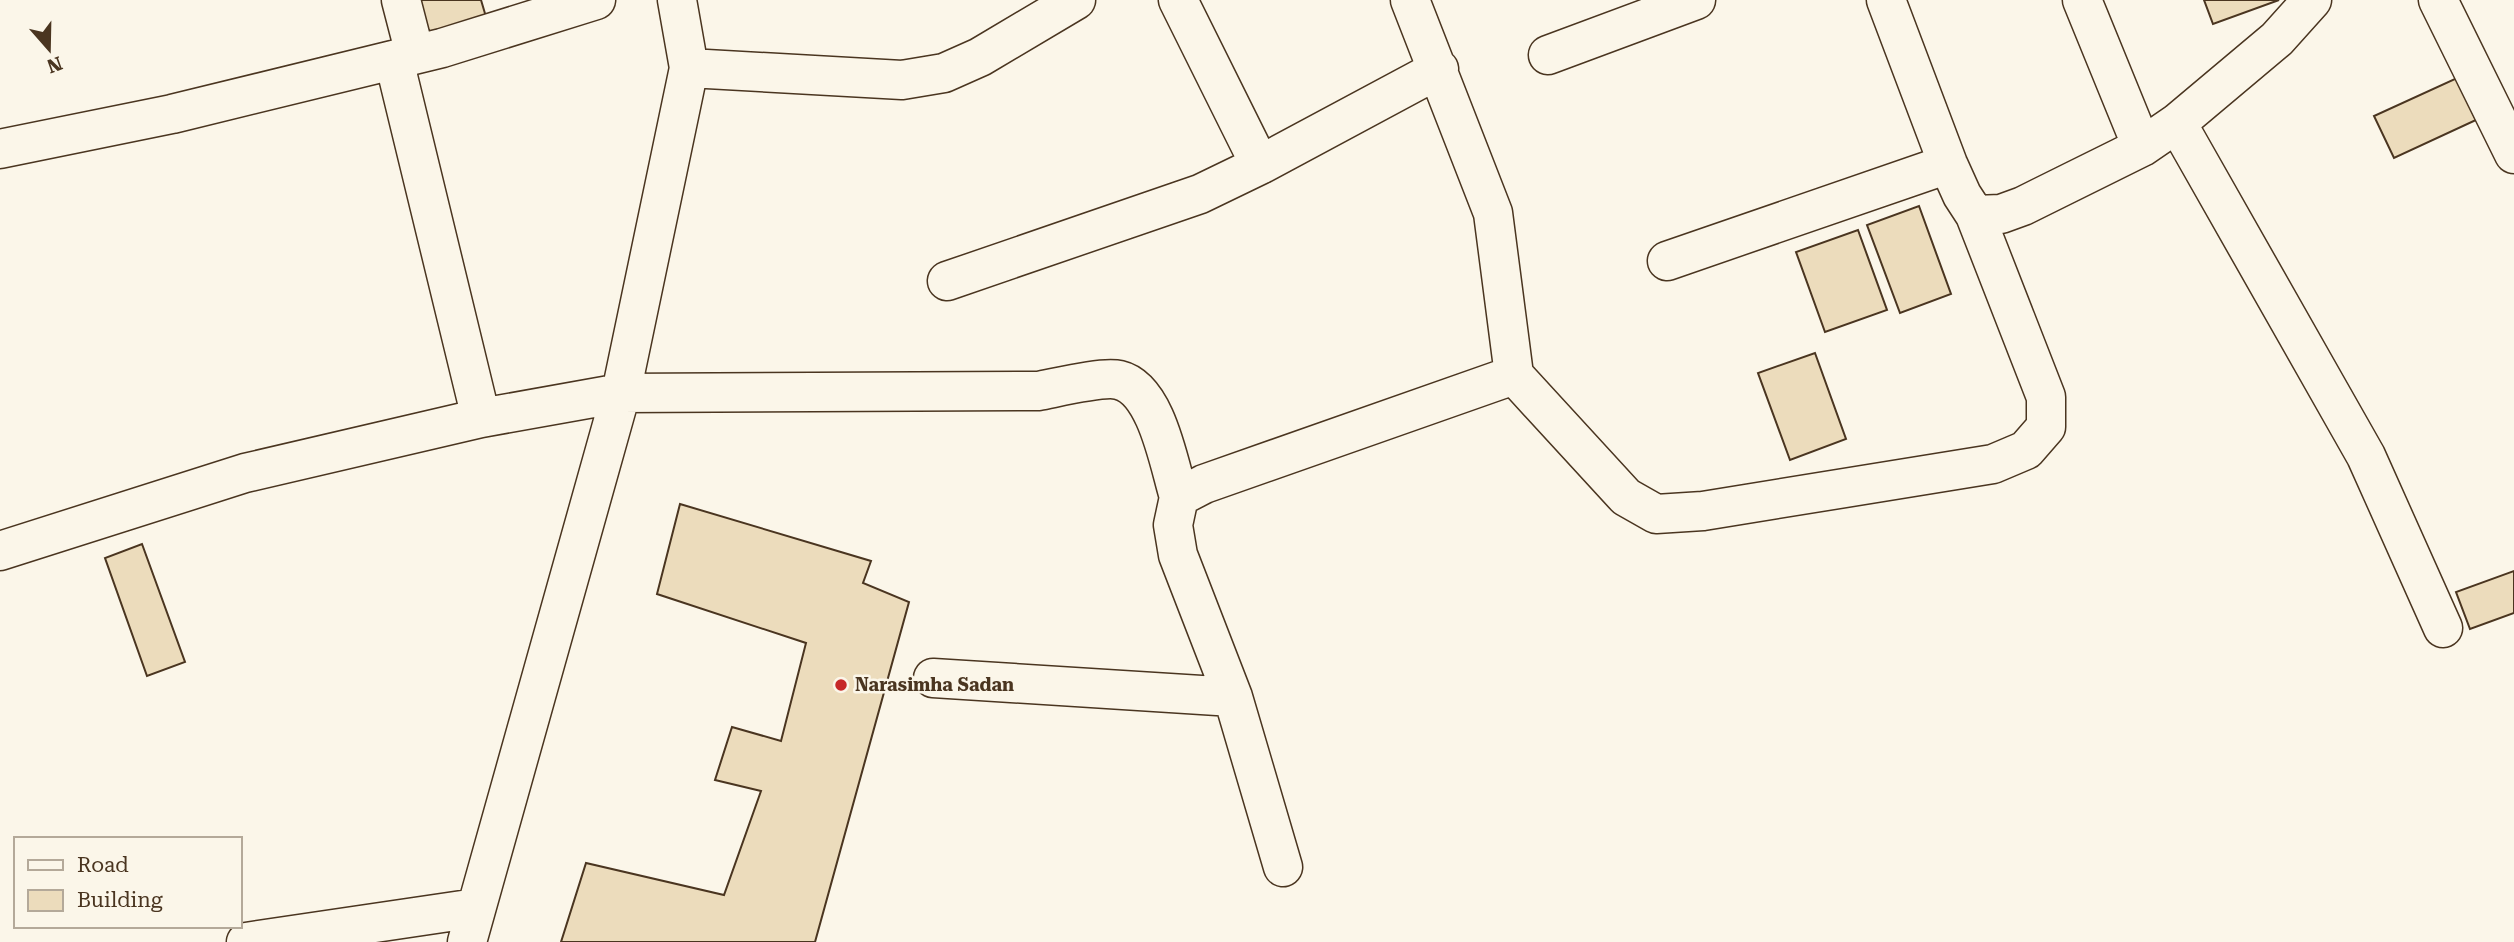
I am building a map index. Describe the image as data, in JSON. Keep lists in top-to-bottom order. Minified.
{"places":["Narasimha Sadan"],"legend":["Road","Building"],"north":"bottom"}
